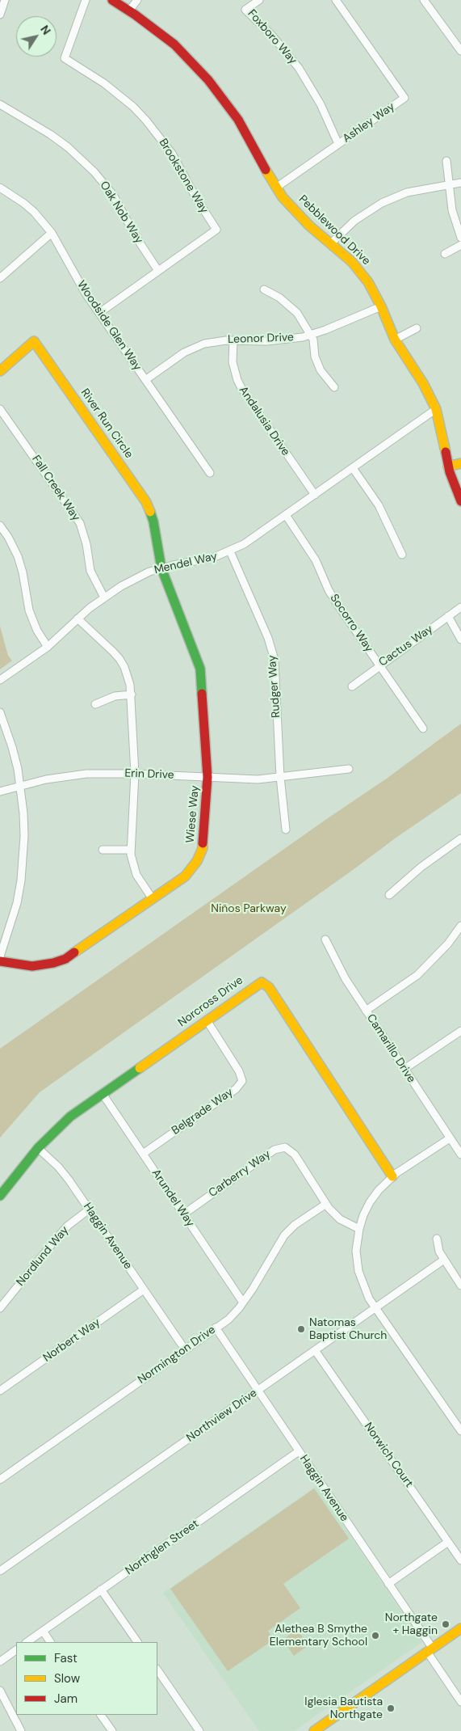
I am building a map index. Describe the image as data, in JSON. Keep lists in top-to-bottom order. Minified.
{"streets":{"street":["Foxboro Way","Ashley Way","Brookstone Way","Oak Nob Way","Pebblewood Drive","Woodside Glen Way","Leonor Drive","Andalusia Drive","River Run Circle","Fall Creek Way","Mendel Way","Socorro Way","Cactus Way","Rudger Way","Erin Drive","Wiese Way","Norcross Drive","Camarillo Drive","Belgrade Way","Carberry Way","Arundel Way","Haggin Avenue","Nordlund Way","Norbert Way","Normington Drive","Northview Drive","Norwich Court","Northglen Street"]},"crossings":[["Foxboro Way","Ashley Way"],["Ashley Way","Pebblewood Drive"],["Brookstone Way","Oak Nob Way"],["Brookstone Way","Woodside Glen Way"],["Pebblewood Drive","Leonor Drive"],["Pebblewood Drive","Mendel Way"],["Woodside Glen Way","Leonor Drive"],["Leonor Drive","Andalusia Drive"],["Andalusia Drive","Mendel Way"],["River Run Circle","Mendel Way"],["River Run Circle","Wiese Way"],["Fall Creek Way","Mendel Way"],["Mendel Way","Socorro Way"],["Mendel Way","Rudger Way"],["Mendel Way","Wiese Way"],["Socorro Way","Cactus Way"],["Rudger Way","Erin Drive"],["Erin Drive","Wiese Way"],["Norcross Drive","Belgrade Way"],["Norcross Drive","Arundel Way"],["Norcross Drive","Haggin Avenue"],["Belgrade Way","Arundel Way"],["Carberry Way","Arundel Way"],["Carberry Way","Normington Drive"],["Arundel Way","Normington Drive"],["Haggin Avenue","Nordlund Way"],["Haggin Avenue","Norbert Way"],["Haggin Avenue","Normington Drive"],["Haggin Avenue","Northview Drive"],["Haggin Avenue","Northglen Street"],["Northview Drive","Norwich Court"]],"parks":["Niños Parkway"],"places":["Natomas Baptist Church","Northgate + Haggin","Alethea B Smythe Elementary School","Iglesia Bautista Northgate"],"legend":["Fast","Slow","Jam"],"north":"top right"}
